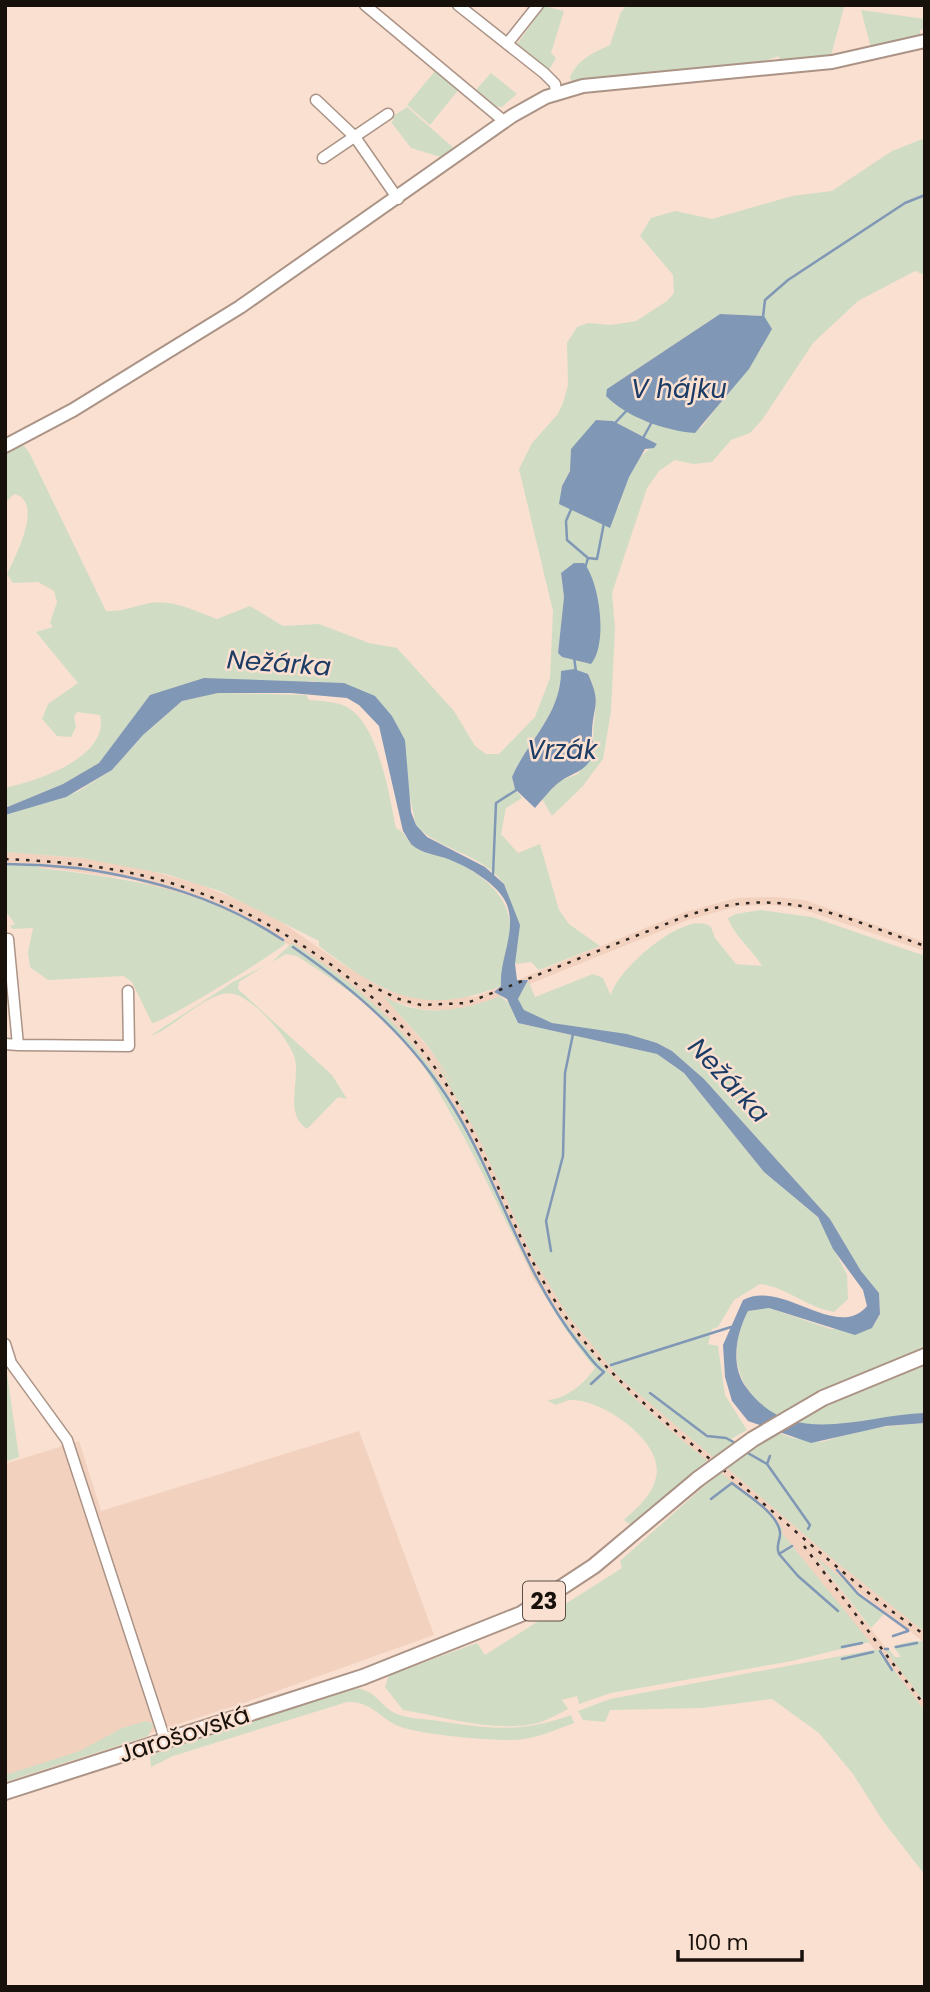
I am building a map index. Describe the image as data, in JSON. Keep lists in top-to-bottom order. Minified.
{"streets":{"main road":["23","Jarošovská"]},"water":["V hájku","Nežárka","Vrzák"],"scale_bar":"100 m"}
